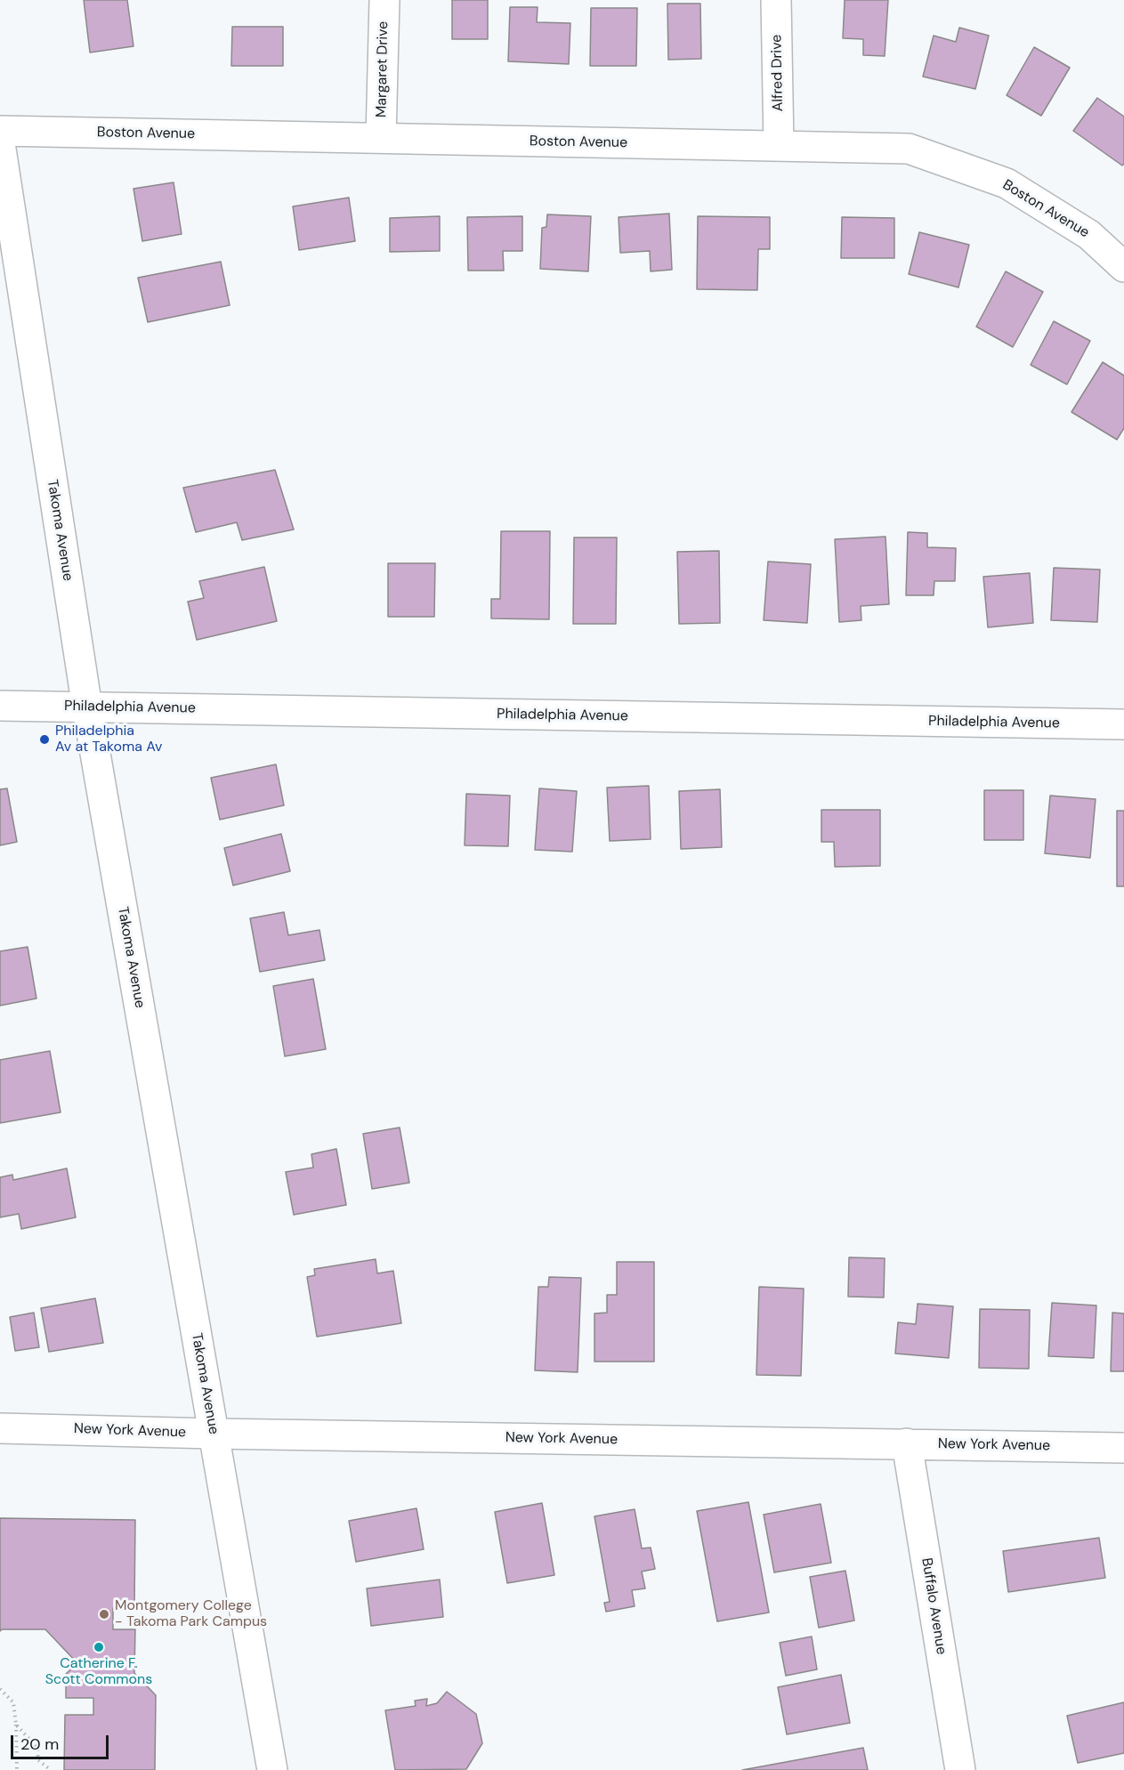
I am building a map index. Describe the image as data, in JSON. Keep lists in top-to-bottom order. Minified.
{"streets":{"street":["Margaret Drive","Alfred Drive","Boston Avenue","Takoma Avenue","Philadelphia Avenue","New York Avenue","Buffalo Avenue"]},"crossings":[["Margaret Drive","Boston Avenue"],["Alfred Drive","Boston Avenue"],["Takoma Avenue","Philadelphia Avenue"],["Takoma Avenue","New York Avenue"],["New York Avenue","Buffalo Avenue"]],"places":["Philadelphia Av at Takoma Av","Montgomery College - Takoma Park Campus","Catherine F. Scott Commons"],"scale_bar":"20 m"}
